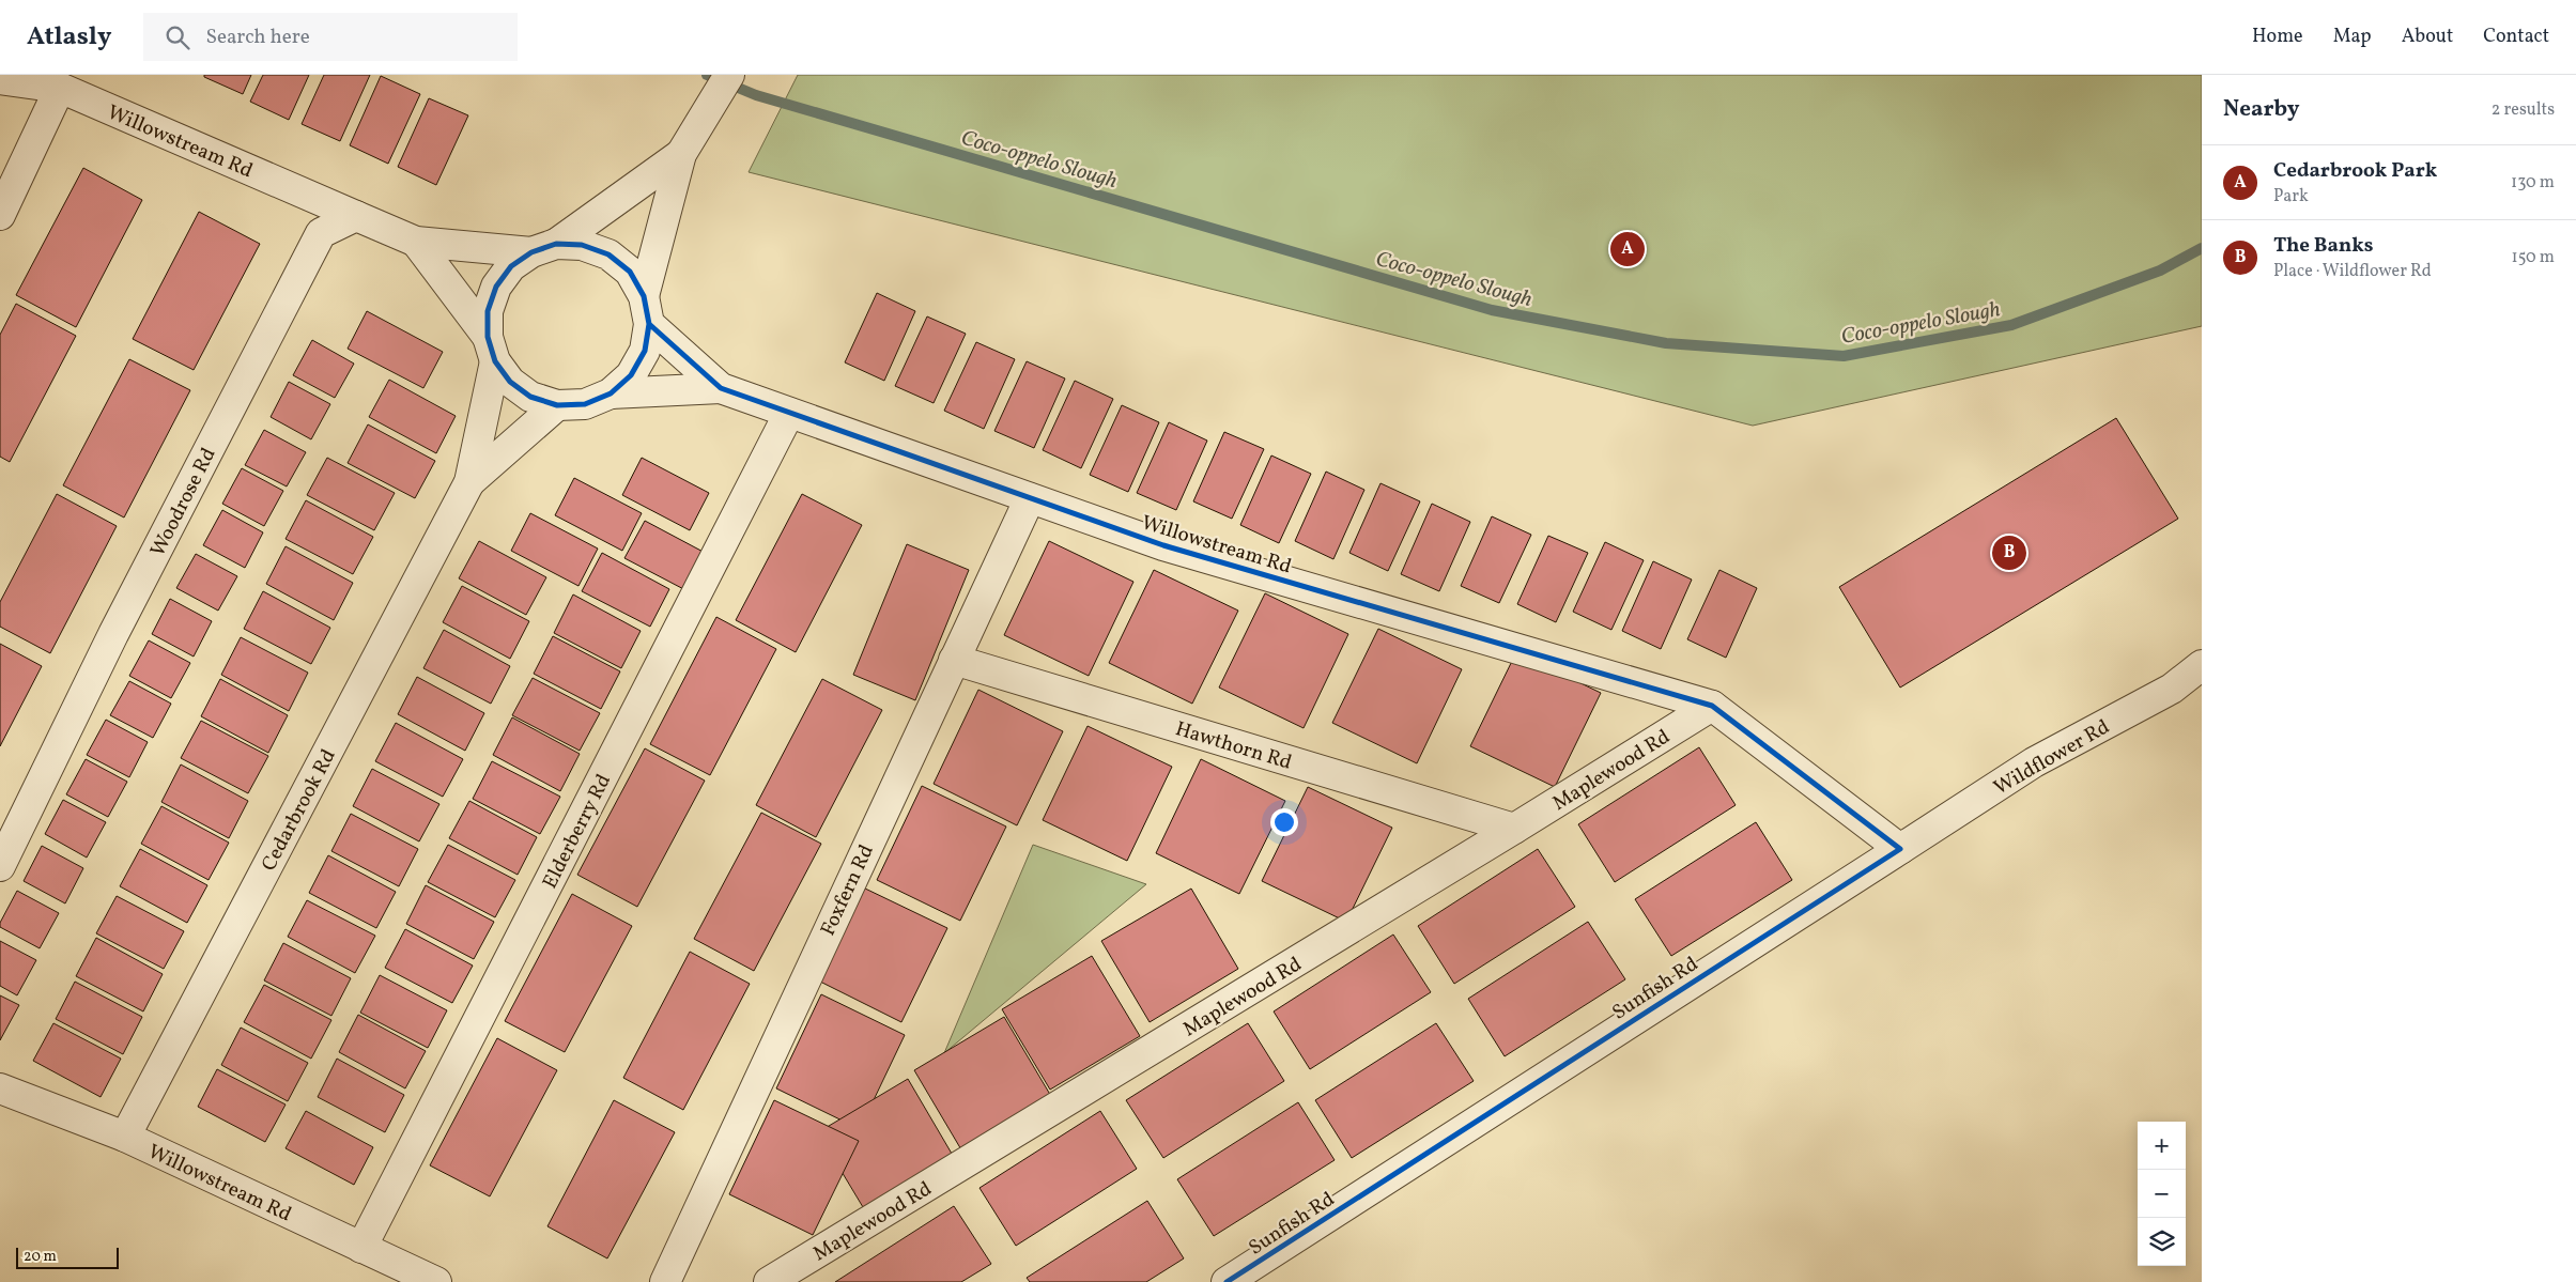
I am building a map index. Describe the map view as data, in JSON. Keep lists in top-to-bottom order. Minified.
{"streets":{"street":["Willowstream Rd","Woodrose Rd","Hawthorn Rd","Wildflower Rd","Maplewood Rd","Cedarbrook Rd","Elderberry Rd","Foxfern Rd","Sunfish Rd"]},"crossings":[["Willowstream Rd","Woodrose Rd"],["Willowstream Rd","Maplewood Rd"],["Willowstream Rd","Cedarbrook Rd"],["Willowstream Rd","Elderberry Rd"],["Willowstream Rd","Foxfern Rd"],["Hawthorn Rd","Maplewood Rd"],["Hawthorn Rd","Foxfern Rd"],["Wildflower Rd","Sunfish Rd"]],"water":["Coco-oppelo Slough"],"scale_bar":"20 m","page":{"header":"Atlasly","search":"Search here","nav":["Home","Map","About","Contact"],"heading":["Nearby","2 results"],"list":[{"mark":"A","name":"Cedarbrook Park","note":"Park","value":"130 m"},{"mark":"B","name":"The Banks","note":"Place · Wildflower Rd","value":"150 m"}],"pins":["A","B"],"map_buttons":["+","−"],"scale":"20 m"}}
